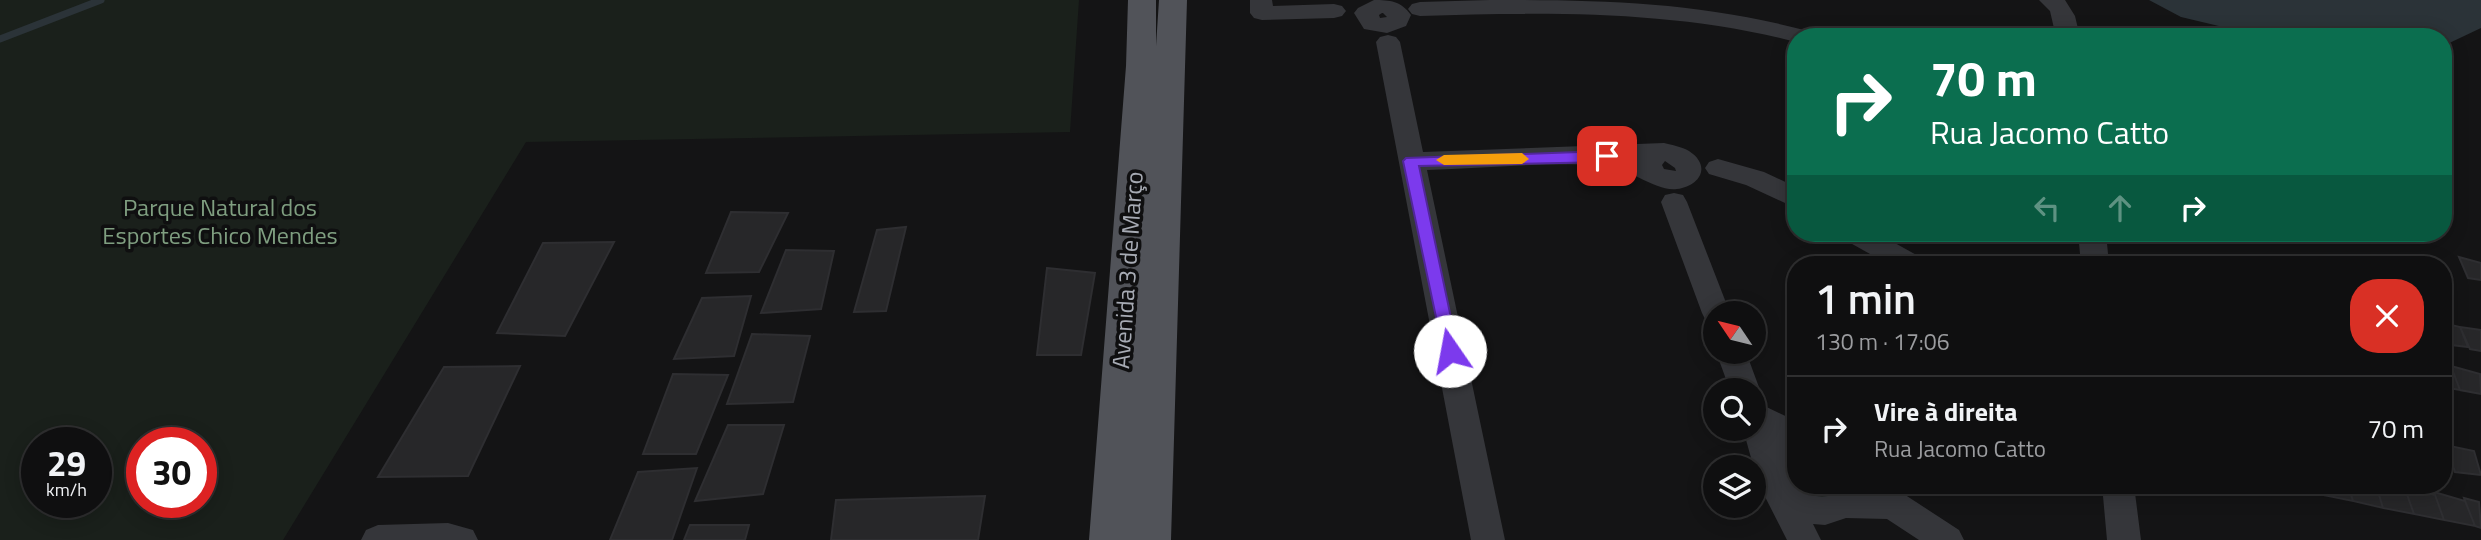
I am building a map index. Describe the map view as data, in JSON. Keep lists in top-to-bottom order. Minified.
{"streets":{"main road":["Avenida 3 de Março"]},"parks":["Parque Natural dos Esportes Chico Mendes"],"north":"top left","page":{"turn":["70 m","Rua Jacomo Catto"],"heading":["1 min","130 m · 17:06"],"list":[{"name":"Vire à direita","note":"Rua Jacomo Catto","value":"70 m"}],"speed":"29 km/h","limit":"30"}}
